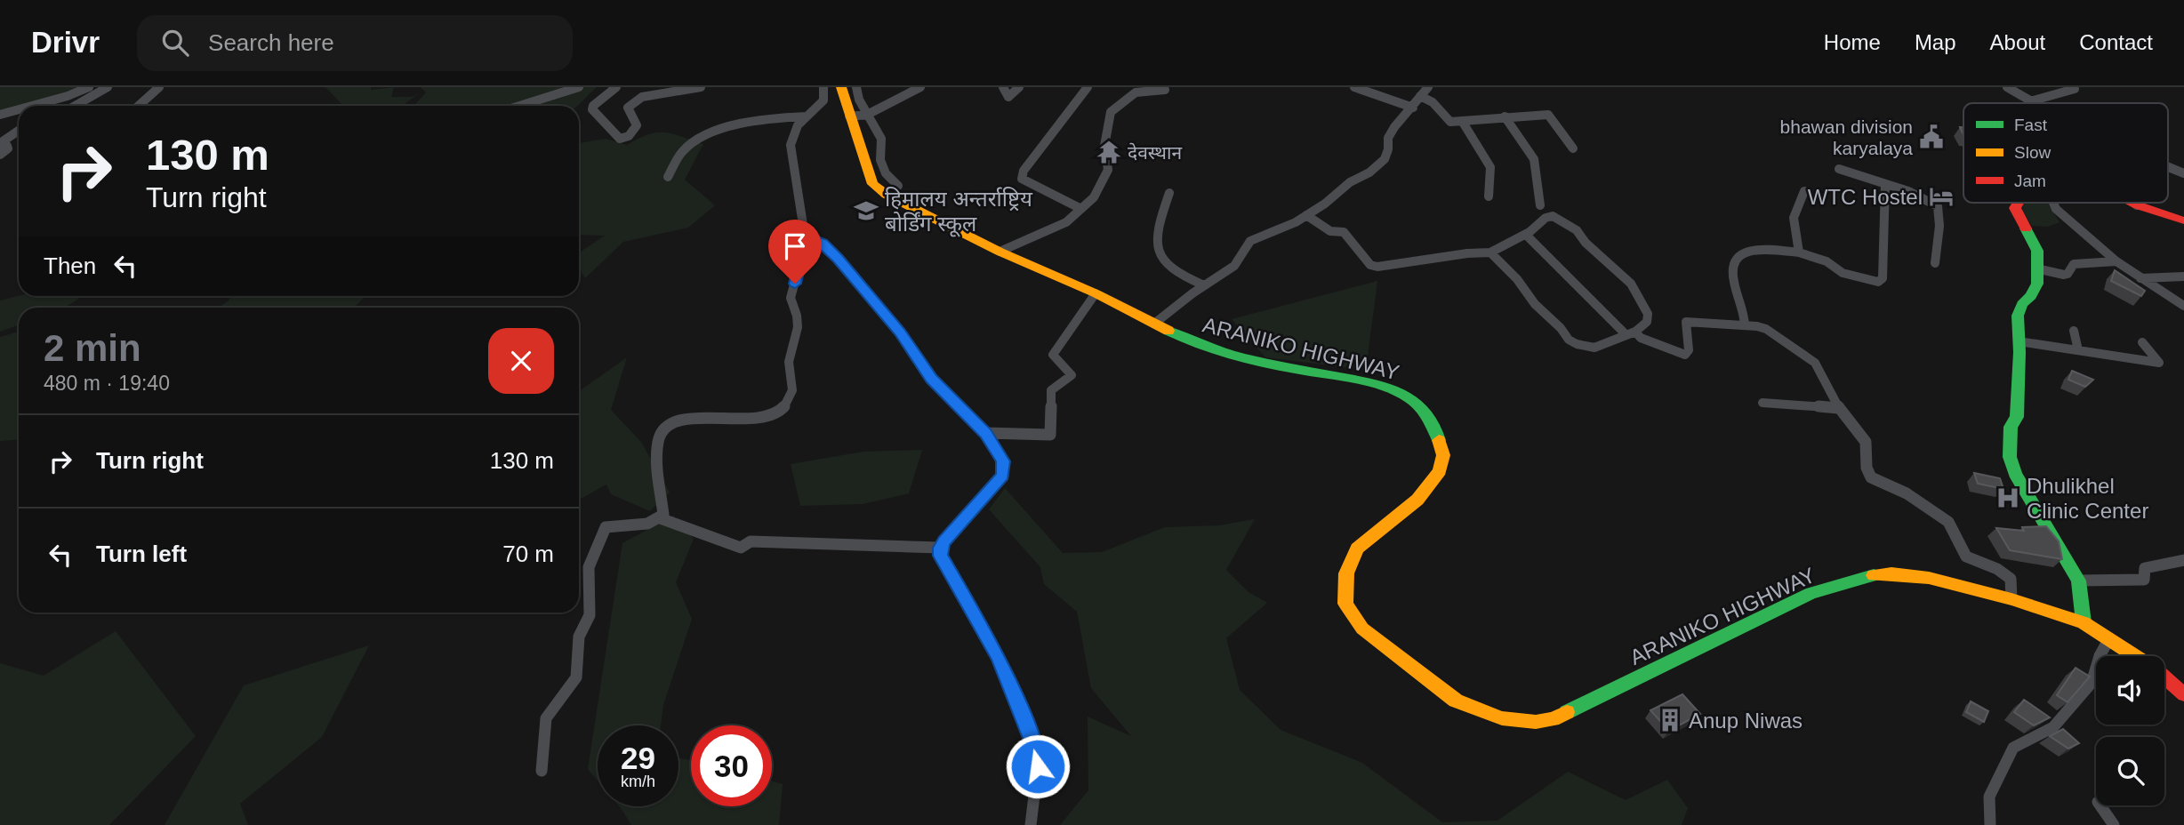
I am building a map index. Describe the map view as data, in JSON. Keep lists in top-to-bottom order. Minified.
{"streets":{"main road":["ARANIKO HIGHWAY"]},"places":{"public building":["bhawan division karyalaya"],"temple":["देवस्थान"],"hotel":["WTC Hostel"],"school or university":["हिमालय अन्तर्राष्ट्रिय बोर्डिंग स्कूल"],"hospital":["Dhulikhel Clinic Center"],"building":["Anup Niwas"]},"legend":["Fast","Slow","Jam"],"page":{"header":"Drivr","search":"Search here","nav":["Home","Map","About","Contact"],"turn":["130 m","Turn right"],"then":"Then","heading":["2 min","480 m · 19:40"],"list":[{"name":"Turn right","value":"130 m"},{"name":"Turn left","value":"70 m"}],"speed":"29 km/h","limit":"30"}}
